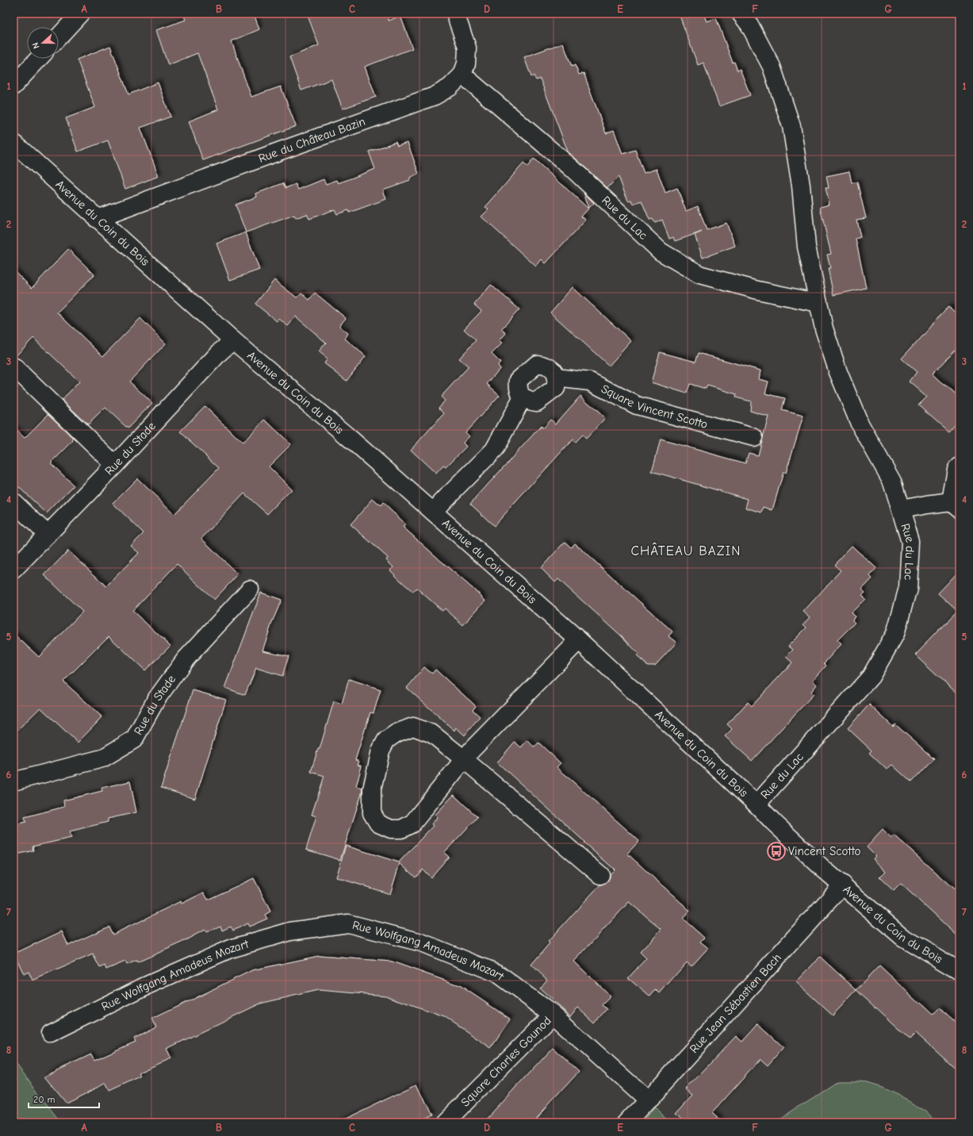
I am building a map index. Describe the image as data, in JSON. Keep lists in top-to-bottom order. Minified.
{"streets":{"street":["Rue du Château Bazin","Rue du Lac","Avenue du Coin du Bois","Square Vincent Scotto","Rue du Stade","Rue Wolfgang Amadeus Mozart","Rue Jean Sébastien Bach","Square Charles Gounod"]},"crossings":[["Rue du Château Bazin","Rue du Lac"],["Rue du Château Bazin","Avenue du Coin du Bois"],["Rue du Lac","Avenue du Coin du Bois"],["Avenue du Coin du Bois","Rue du Stade"],["Avenue du Coin du Bois","Rue Jean Sébastien Bach"],["Rue Wolfgang Amadeus Mozart","Rue Jean Sébastien Bach"],["Rue Wolfgang Amadeus Mozart","Square Charles Gounod"]],"districts":["CHÂTEAU BAZIN"],"places":{"bus stop":["Vincent Scotto"]},"scale_bar":"20 m","north":"left","grid":{"columns":["A","B","C","D","E","F","G"],"rows":["1","2","3","4","5","6","7","8"]}}
